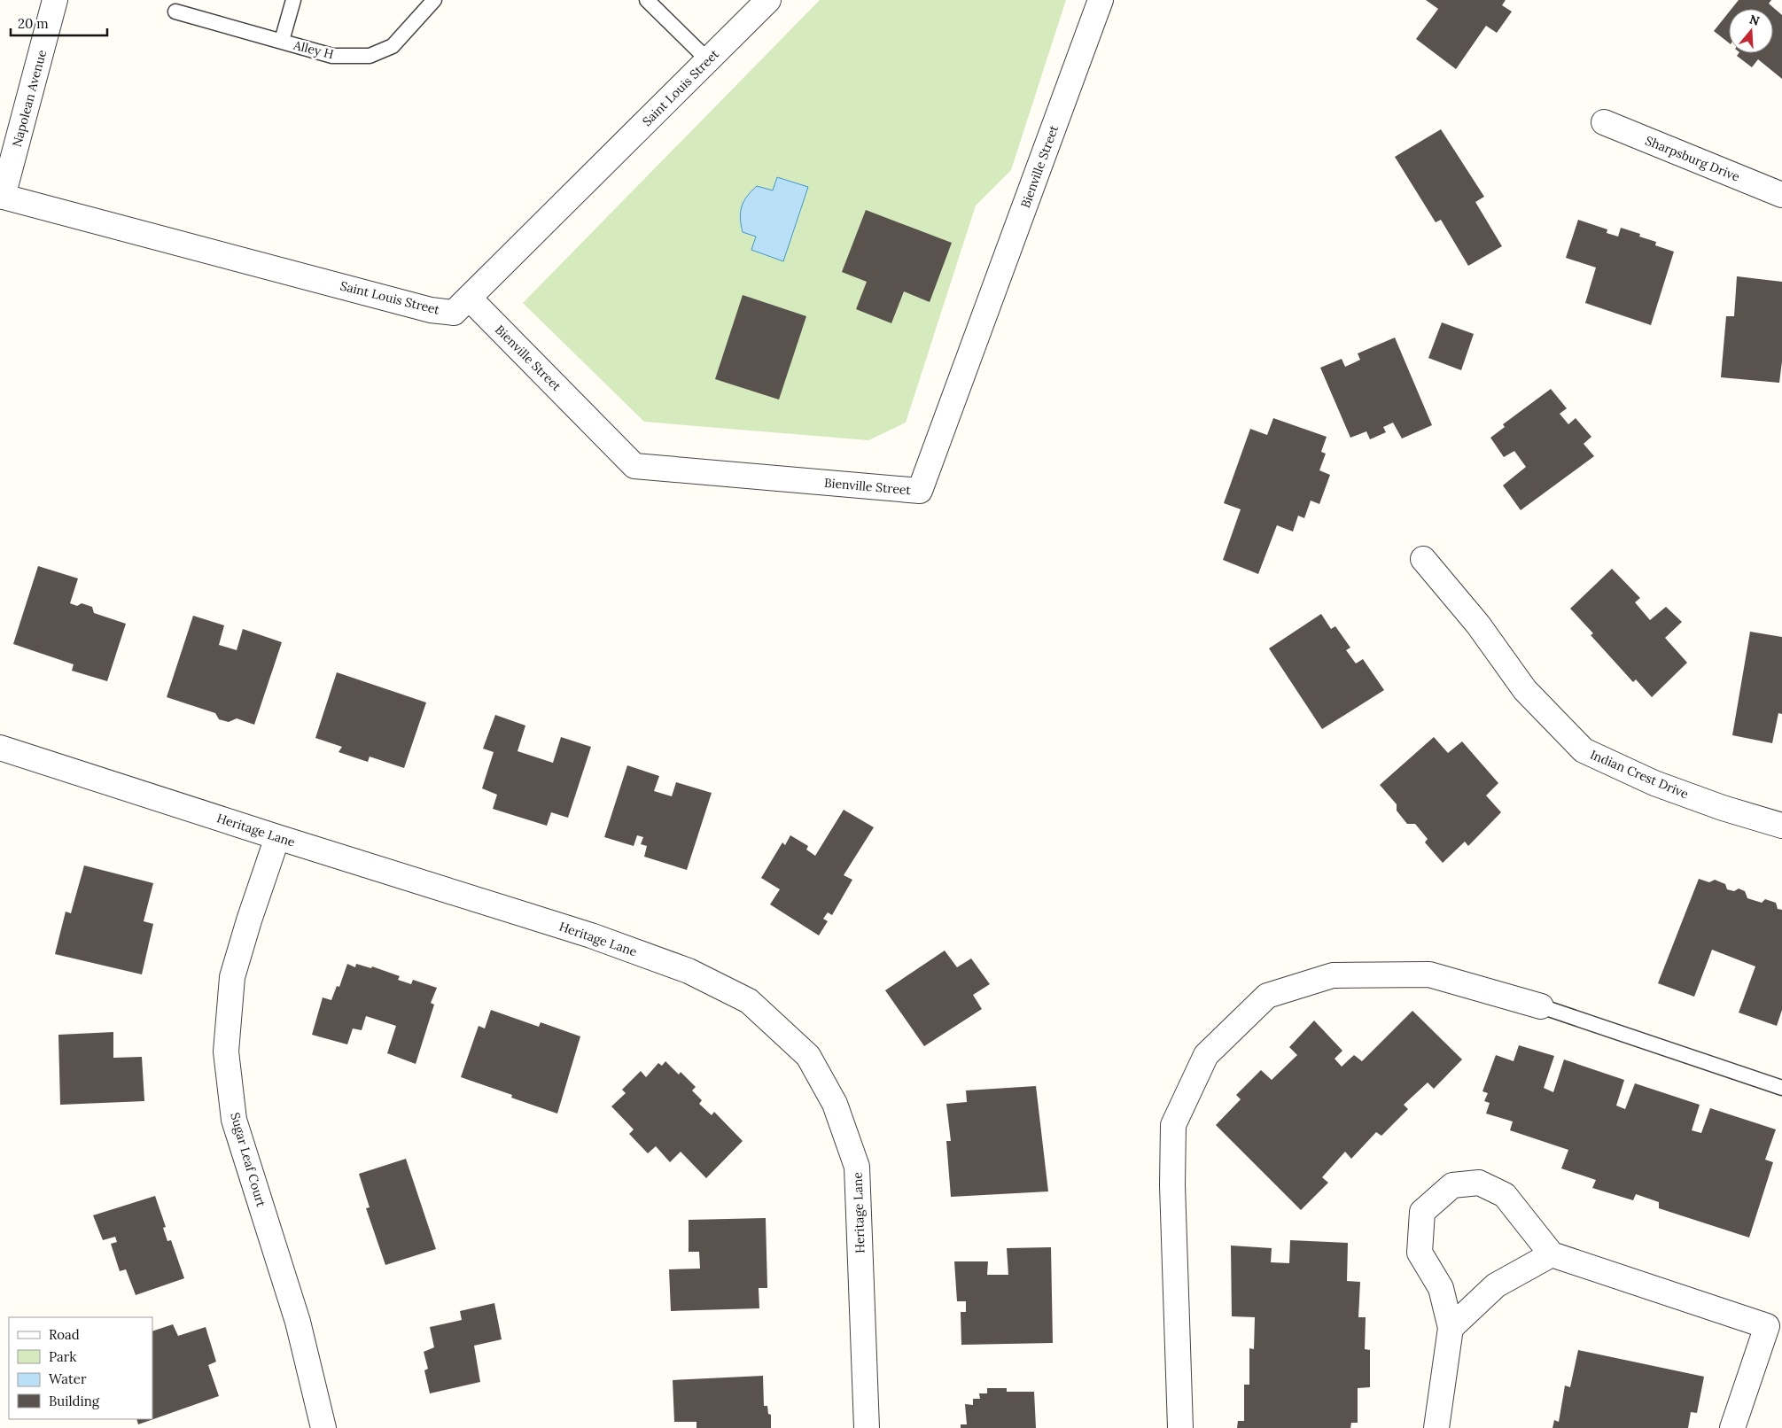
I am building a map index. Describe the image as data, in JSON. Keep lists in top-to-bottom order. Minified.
{"streets":{"street":["Saint Louis Street","Napolean Avenue","Sharpsburg Drive","Bienville Street","Indian Crest Drive","Heritage Lane","Sugar Leaf Court"],"lane":["Alley H"]},"crossings":[["Saint Louis Street","Napolean Avenue"],["Saint Louis Street","Bienville Street"],["Heritage Lane","Sugar Leaf Court"]],"legend":["Road","Park","Water","Building"],"scale_bar":"20 m","north":"top"}
